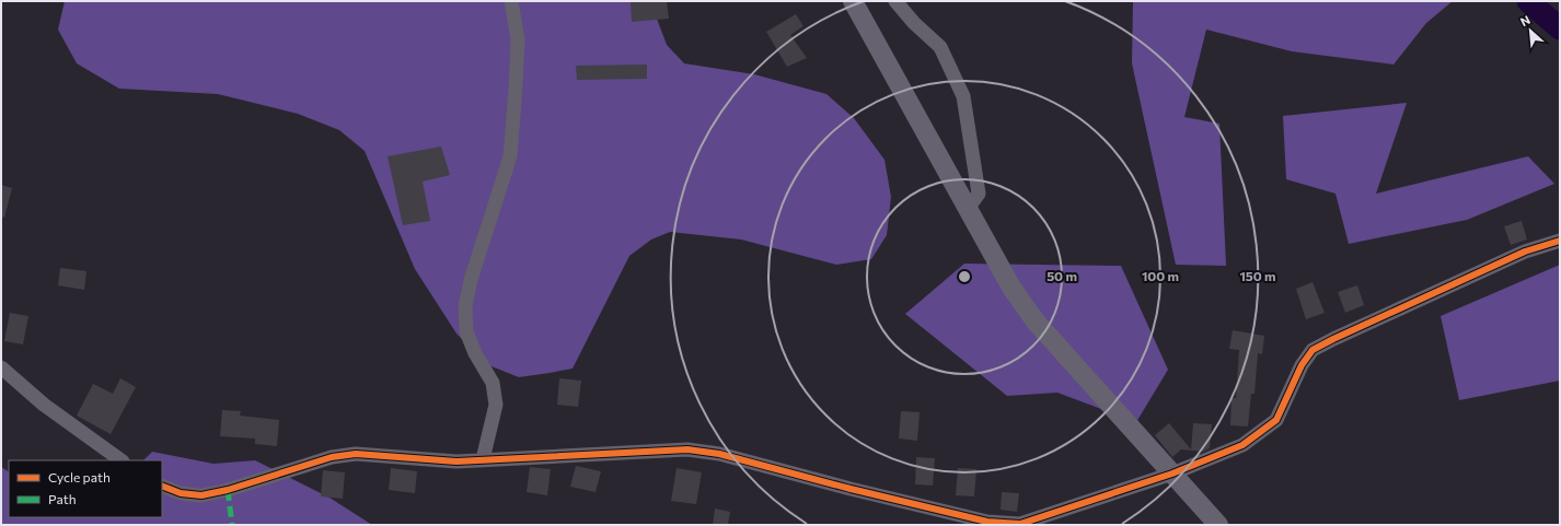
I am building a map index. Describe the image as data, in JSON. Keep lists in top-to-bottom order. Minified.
{"legend":["Cycle path","Path"],"north":"top left","rings":["50 m","100 m","150 m"]}
